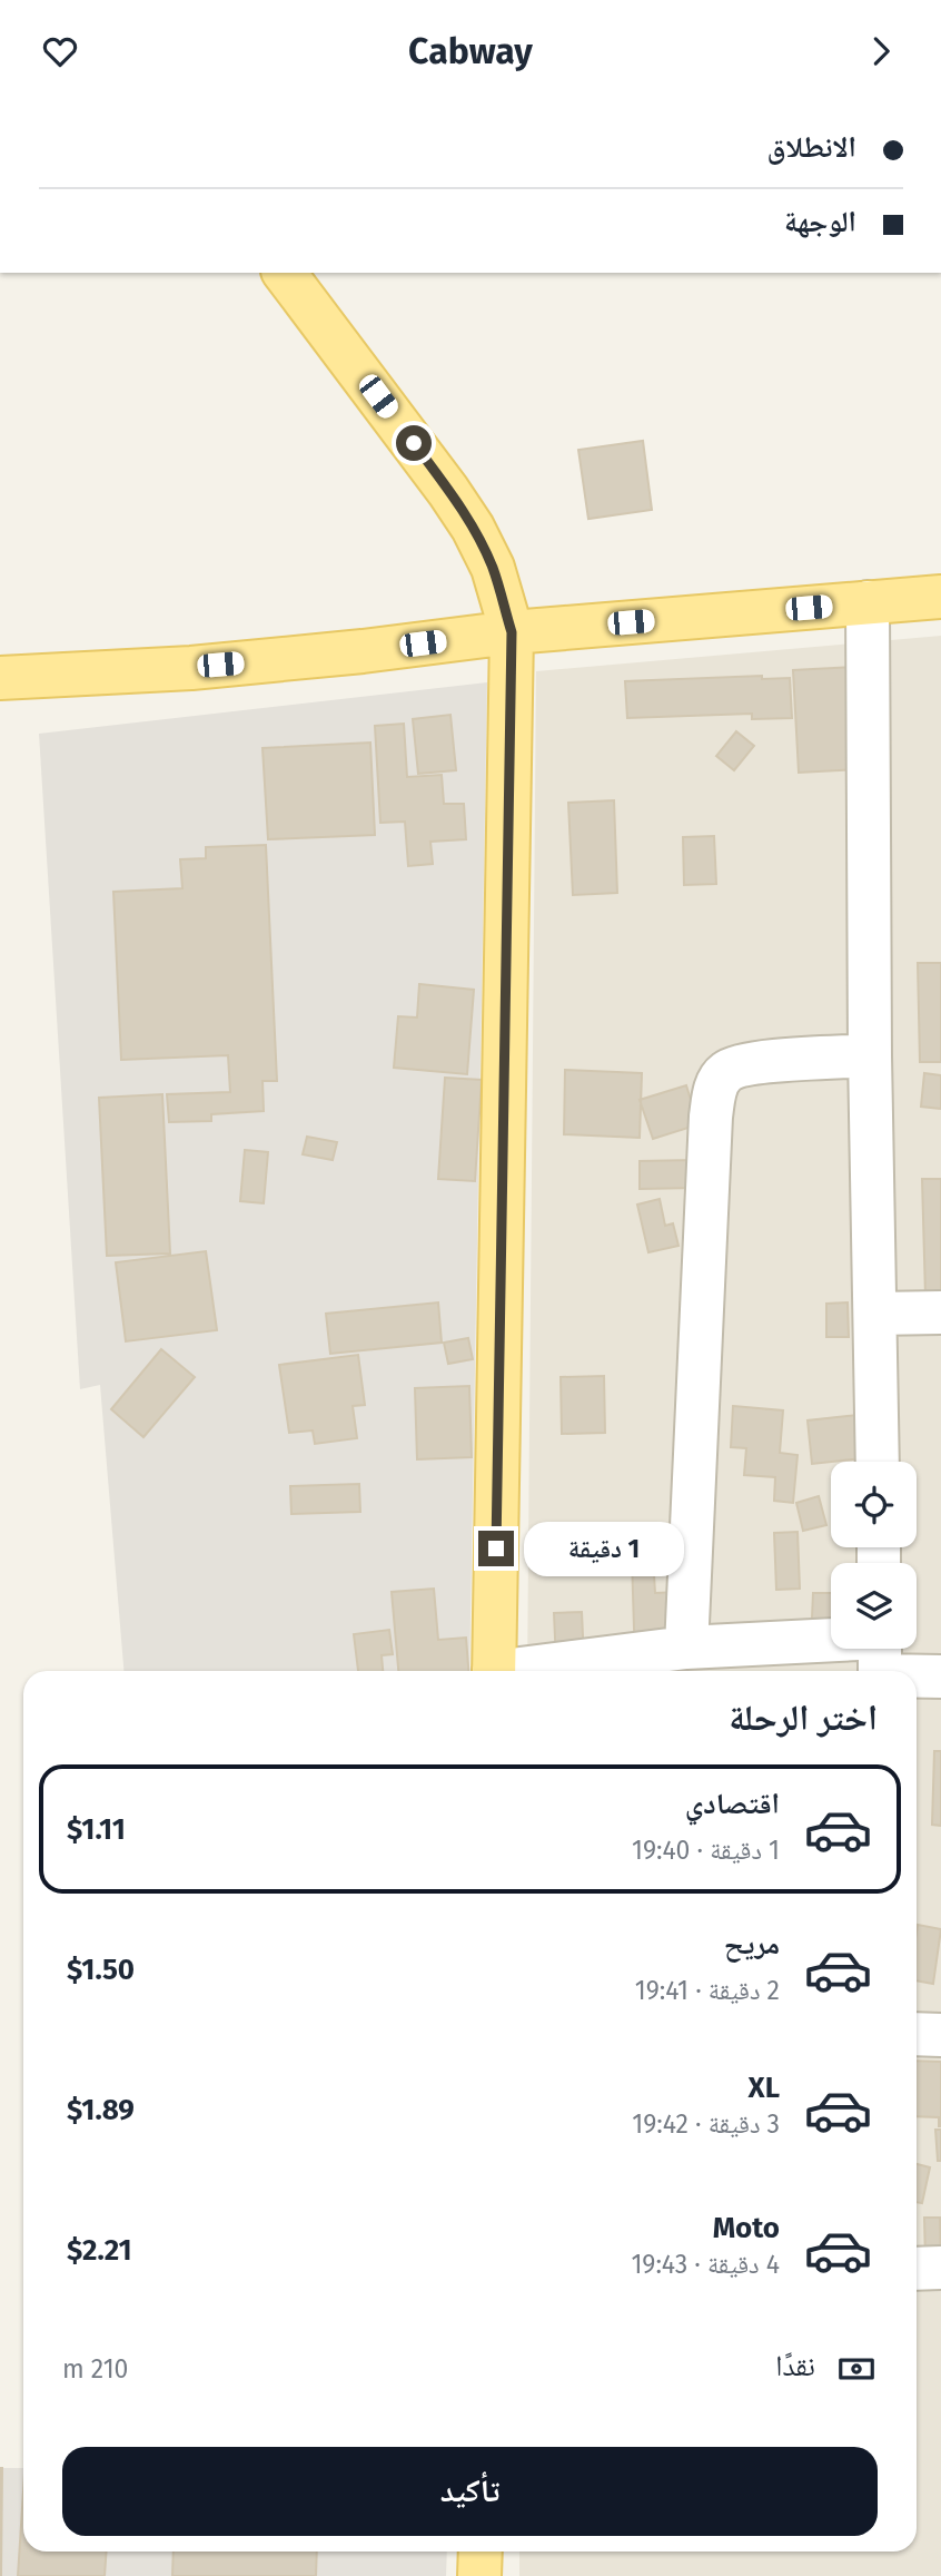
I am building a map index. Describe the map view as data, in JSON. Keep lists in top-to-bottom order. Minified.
{"page":{"header":"Cabway","banner":["الانطلاق","الوجهة"],"bubble":"1 دقيقة","heading":"اختر الرحلة","list":[{"name":"اقتصادي","note":"1 دقيقة · 19:40","value":"$1.11"},{"name":"مريح","note":"2 دقيقة · 19:41","value":"$1.50"},{"name":"XL","note":"3 دقيقة · 19:42","value":"$1.89"},{"name":"Moto","note":"4 دقيقة · 19:43","value":"$2.21"}],"pay":["نقدًا","210 m"],"buttons":"تأكيد"}}
